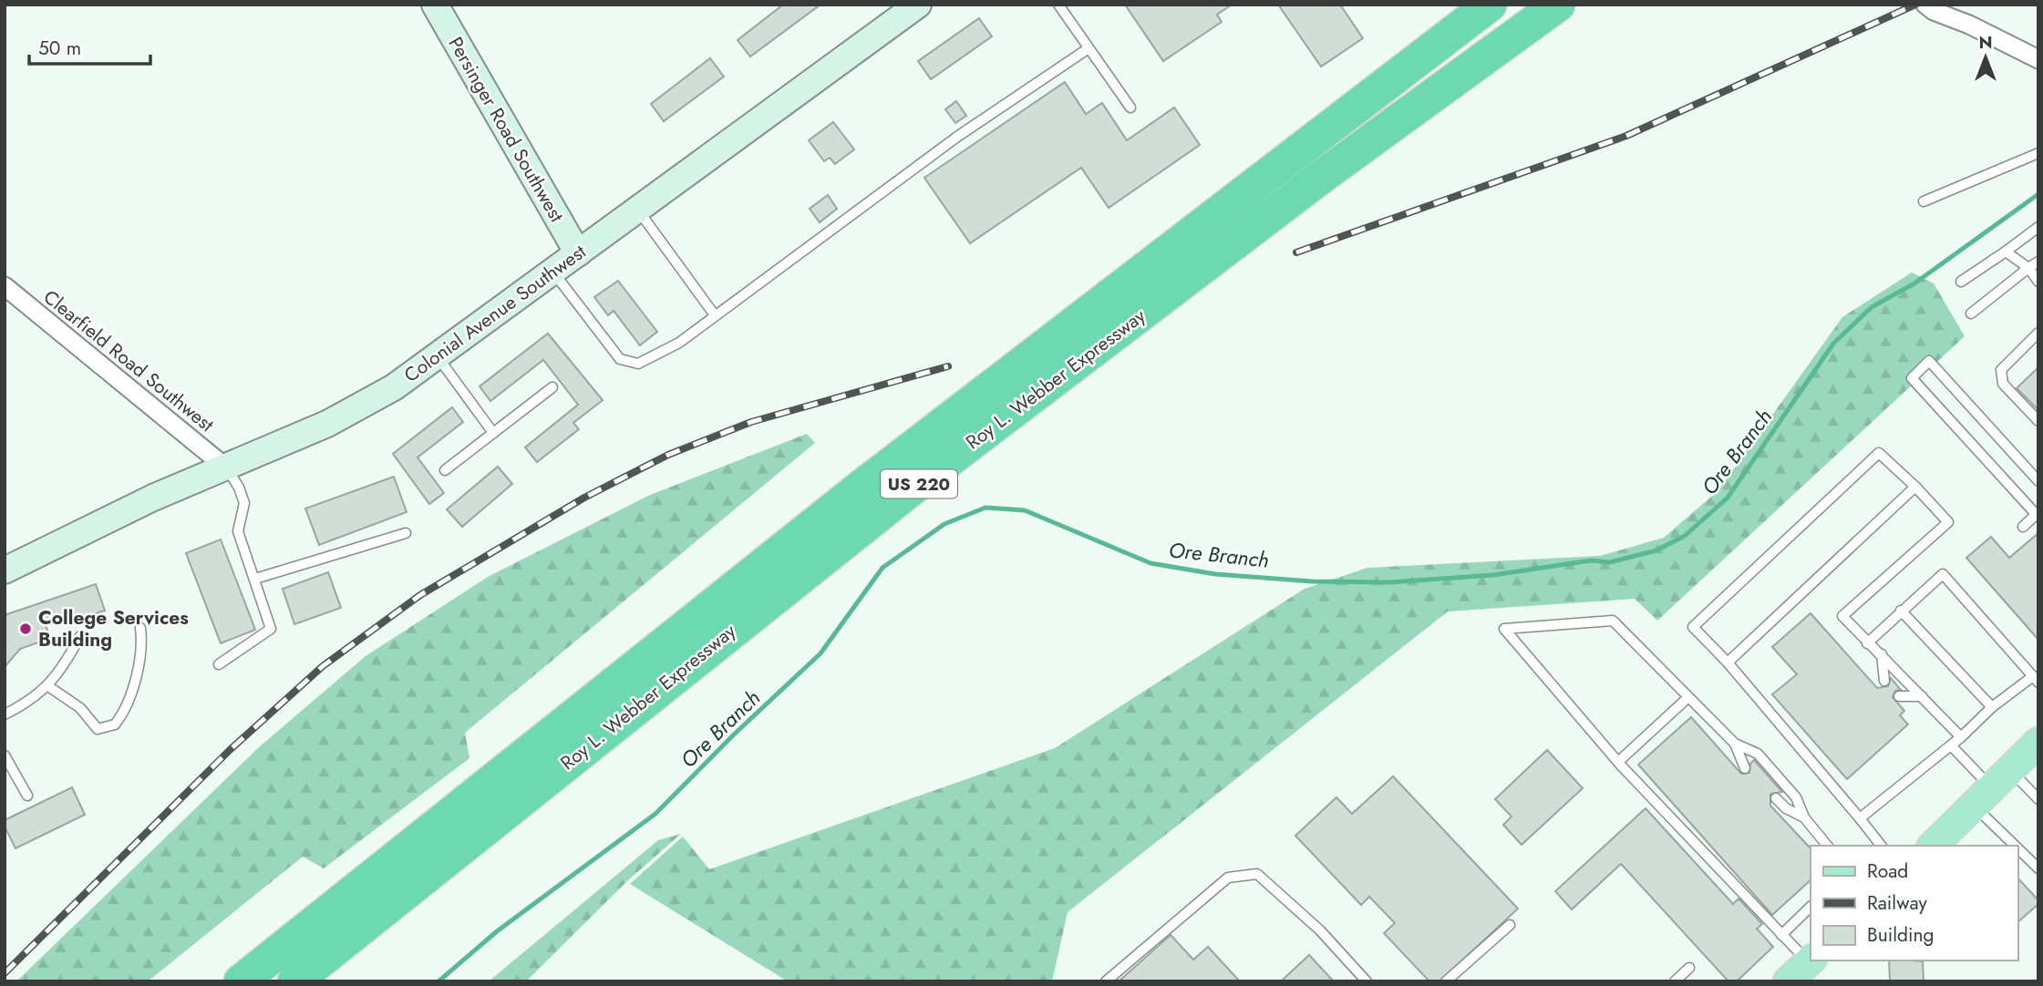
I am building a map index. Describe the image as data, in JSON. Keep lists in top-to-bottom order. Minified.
{"streets":{"highway":["Roy L. Webber Expressway","US 220"],"main road":["Persinger Road Southwest","Colonial Avenue Southwest"],"street":["Clearfield Road Southwest"]},"crossings":[["Persinger Road Southwest","Colonial Avenue Southwest"],["Colonial Avenue Southwest","Clearfield Road Southwest"]],"water":["Ore Branch"],"places":["College Services Building"],"legend":["Road","Railway","Building"],"scale_bar":"50 m","north":"top"}
